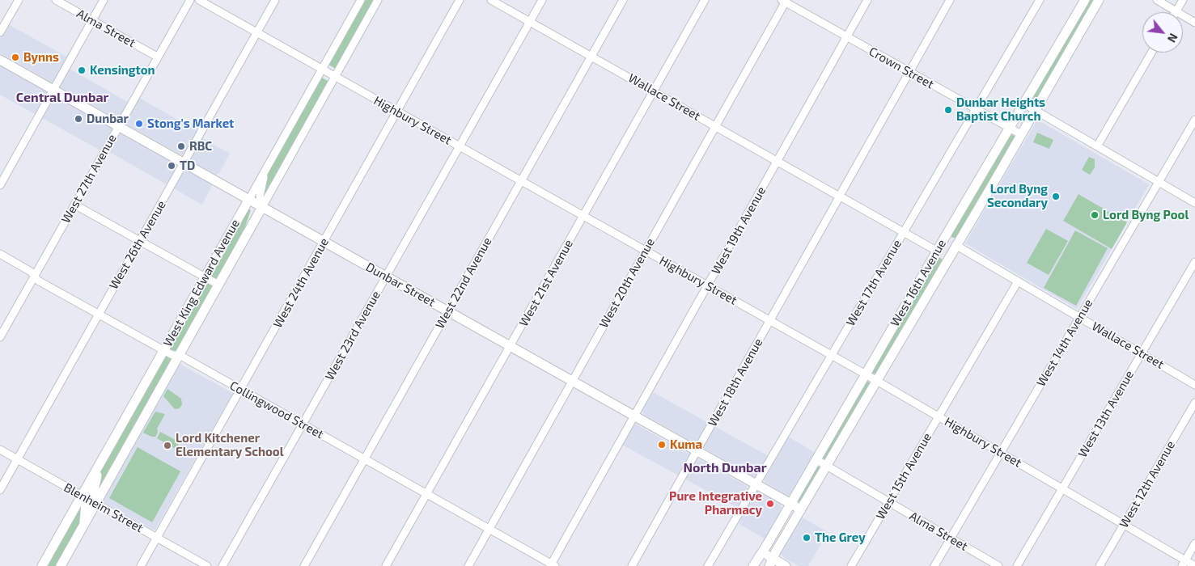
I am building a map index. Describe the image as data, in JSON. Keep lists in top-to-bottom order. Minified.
{"streets":{"main road":["West King Edward Avenue","West 16th Avenue","Dunbar Street"],"street":["Alma Street","Crown Street","Wallace Street","Highbury Street","West 27th Avenue","West 19th Avenue","West 26th Avenue","West 24th Avenue","West 22nd Avenue","West 21st Avenue","West 20th Avenue","West 17th Avenue","West 23rd Avenue","West 14th Avenue","West 18th Avenue","Collingwood Street","West 13th Avenue","West 15th Avenue","West 12th Avenue","Blenheim Street"]},"crossings":[["Alma Street","West 27th Avenue"],["Alma Street","West 16th Avenue"],["Alma Street","West 14th Avenue"],["Alma Street","West 15th Avenue"],["Crown Street","West 19th Avenue"],["Crown Street","West 20th Avenue"],["Crown Street","West 17th Avenue"],["Crown Street","West 16th Avenue"],["Crown Street","West 18th Avenue"],["Wallace Street","West 19th Avenue"],["Wallace Street","West 22nd Avenue"],["Wallace Street","West 21st Avenue"],["Wallace Street","West 20th Avenue"],["Wallace Street","West 17th Avenue"],["Wallace Street","West 16th Avenue"],["Wallace Street","West 23rd Avenue"],["Wallace Street","West 14th Avenue"],["Wallace Street","West 18th Avenue"],["Wallace Street","West 13th Avenue"],["Wallace Street","West 15th Avenue"],["Highbury Street","West 19th Avenue"],["Highbury Street","West 26th Avenue"],["Highbury Street","West King Edward Avenue"],["Highbury Street","West 24th Avenue"],["Highbury Street","West 22nd Avenue"],["Highbury Street","West 21st Avenue"],["Highbury Street","West 20th Avenue"],["Highbury Street","West 17th Avenue"],["Highbury Street","West 16th Avenue"],["Highbury Street","West 23rd Avenue"],["Highbury Street","West 14th Avenue"],["Highbury Street","West 18th Avenue"],["Highbury Street","West 13th Avenue"],["Highbury Street","West 15th Avenue"],["Highbury Street","West 12th Avenue"],["West 27th Avenue","Dunbar Street"],["West 27th Avenue","Collingwood Street"],["West 19th Avenue","Dunbar Street"],["West 19th Avenue","Collingwood Street"],["West 26th Avenue","Dunbar Street"],["West 26th Avenue","Collingwood Street"],["West 26th Avenue","Blenheim Street"],["West King Edward Avenue","Dunbar Street"],["West King Edward Avenue","Collingwood Street"],["West King Edward Avenue","Blenheim Street"],["West 24th Avenue","Dunbar Street"],["West 24th Avenue","Collingwood Street"],["West 24th Avenue","Blenheim Street"],["West 22nd Avenue","Dunbar Street"],["West 22nd Avenue","Collingwood Street"],["West 21st Avenue","Dunbar Street"],["West 21st Avenue","Collingwood Street"],["West 20th Avenue","Dunbar Street"],["West 20th Avenue","Collingwood Street"],["West 17th Avenue","Dunbar Street"],["West 16th Avenue","Dunbar Street"],["Dunbar Street","West 23rd Avenue"],["Dunbar Street","West 18th Avenue"],["West 23rd Avenue","Collingwood Street"]],"districts":["Central Dunbar","North Dunbar"],"places":["Bynns","Kensington","Dunbar Heights Baptist Church","Dunbar","Stong's Market","RBC","TD","Lord Byng Secondary","Lord Byng Pool","Kuma","Lord Kitchener Elementary School","Pure Integrative Pharmacy","The Grey"],"north":"bottom right"}
